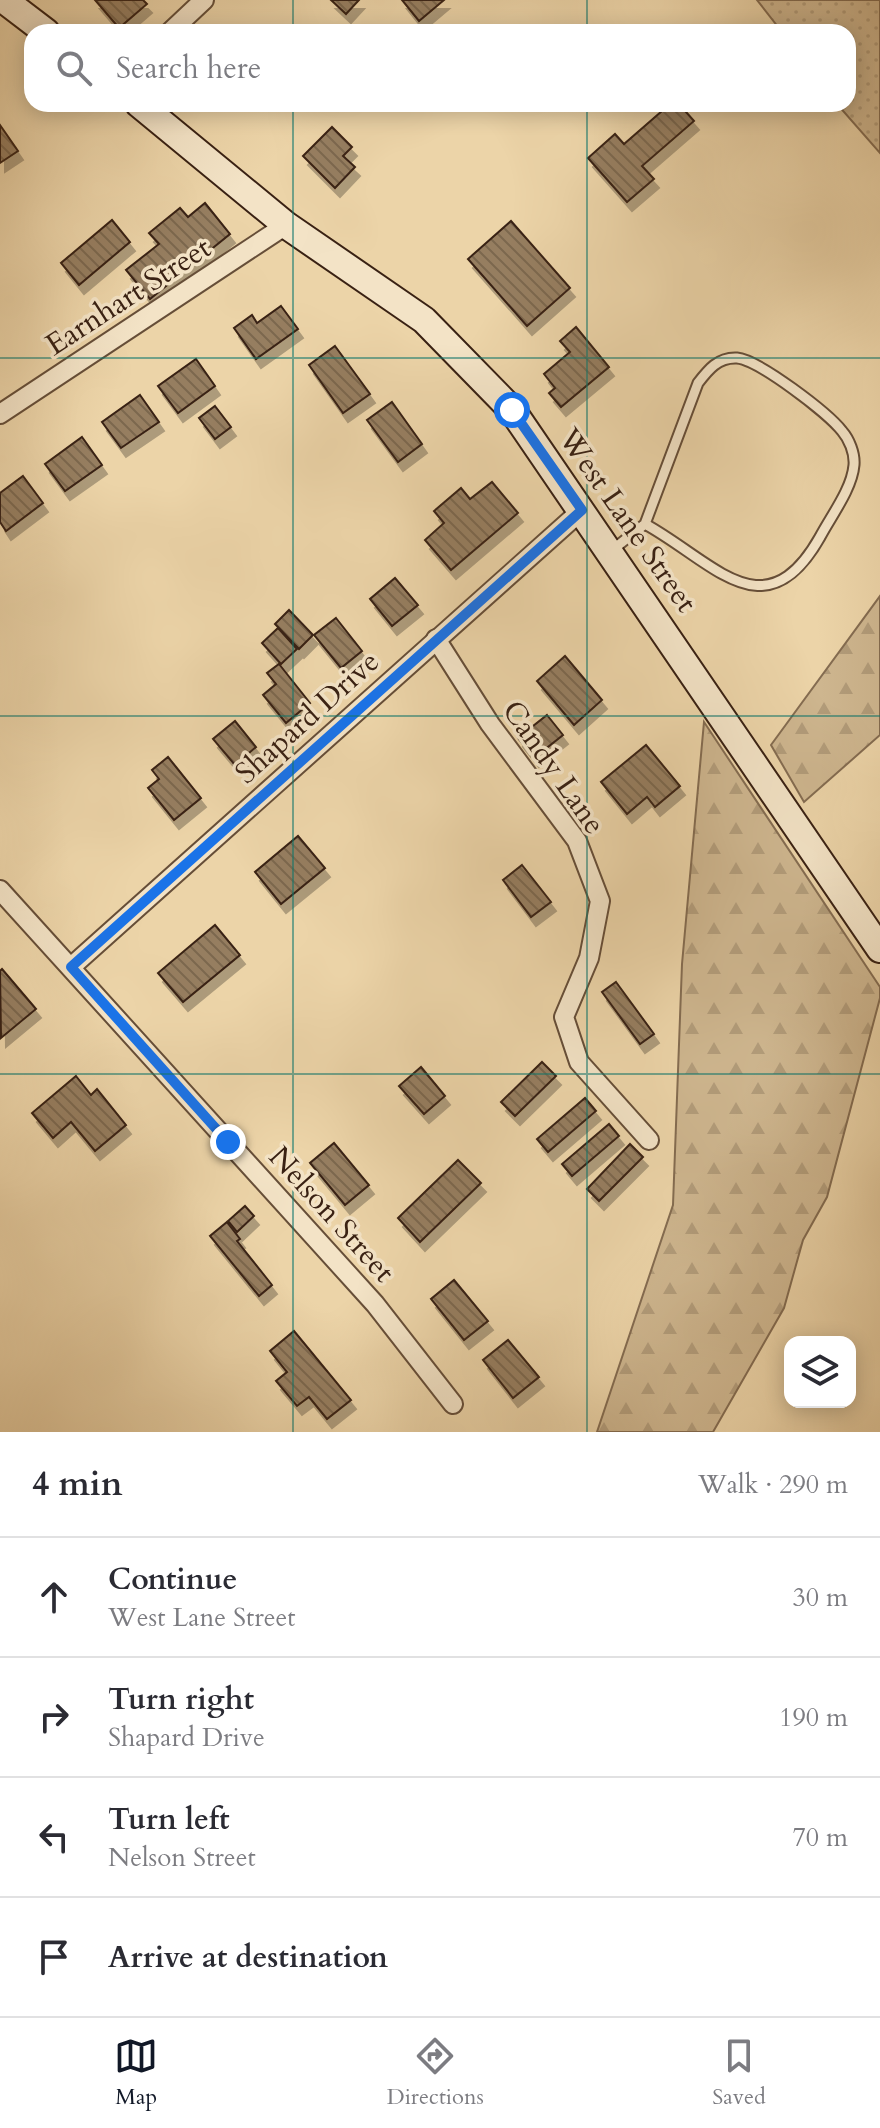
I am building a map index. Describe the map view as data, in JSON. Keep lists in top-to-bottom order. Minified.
{"streets":{"street":["Earnhart Street","West Lane Street","Shapard Drive","Candy Lane","Nelson Street"]},"crossings":[["Earnhart Street","West Lane Street"],["West Lane Street","Shapard Drive"],["Shapard Drive","Candy Lane"],["Shapard Drive","Nelson Street"]],"page":{"search":"Search here","heading":["4 min","Walk · 290 m"],"list":[["Continue","West Lane Street","30 m"],["Turn right","Shapard Drive","190 m"],["Turn left","Nelson Street","70 m"],"Arrive at destination"],"nav":["Map","Directions","Saved"]}}
